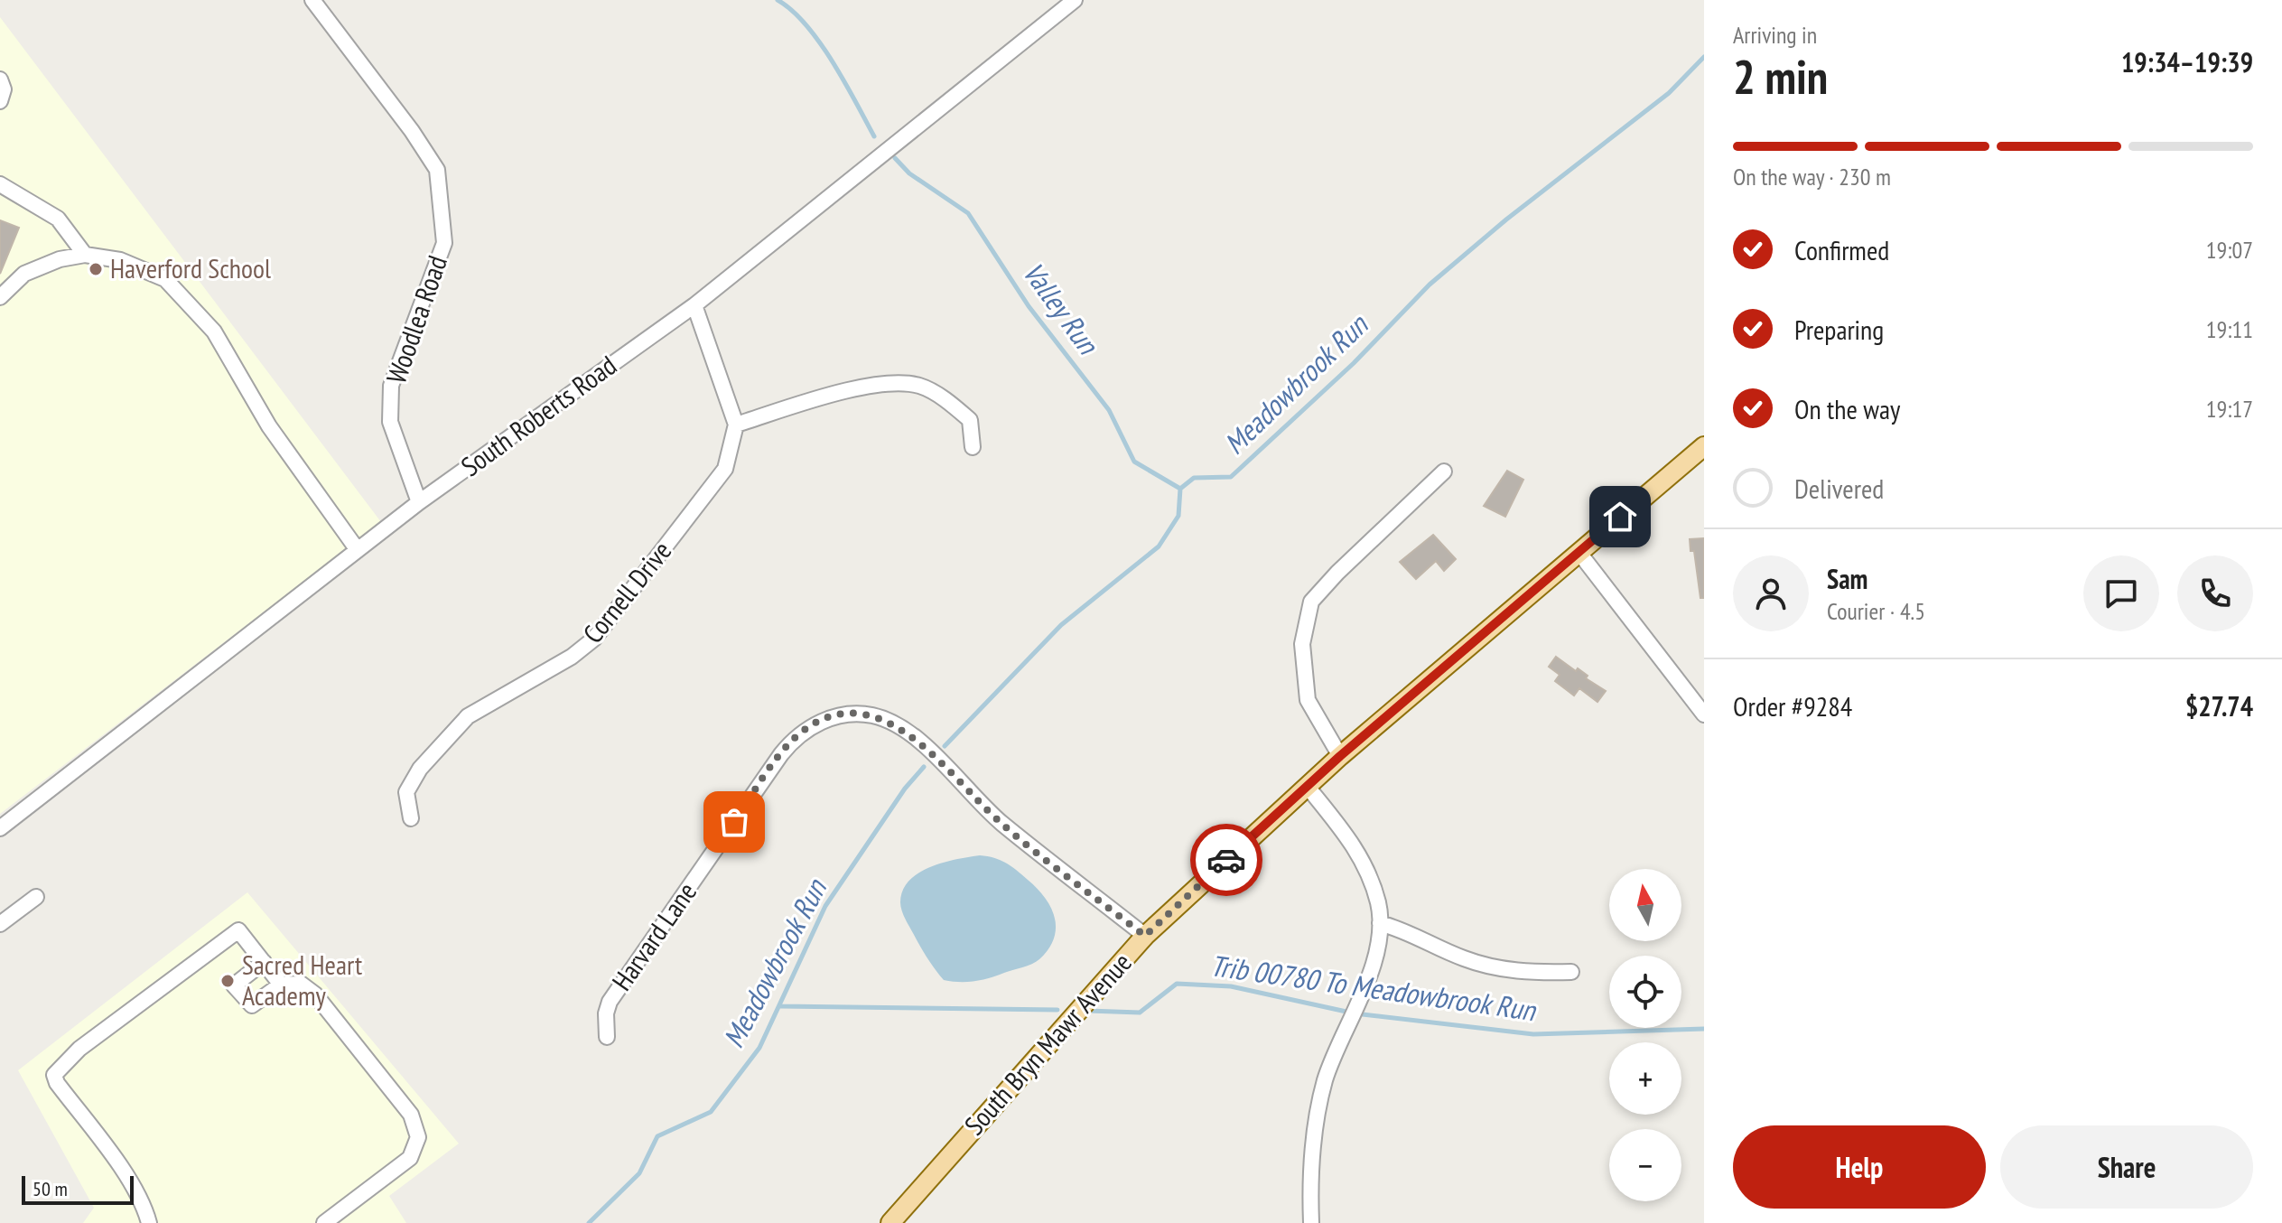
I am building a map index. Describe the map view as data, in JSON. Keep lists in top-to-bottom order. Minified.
{"streets":{"main road":["South Bryn Mawr Avenue"],"street":["Woodlea Road","South Roberts Road","Cornell Drive","Harvard Lane"]},"crossings":[["Woodlea Road","South Roberts Road"],["Harvard Lane","South Bryn Mawr Avenue"]],"water":["Valley Run","Meadowbrook Run","Trib 00780 To Meadowbrook Run"],"places":["Haverford School","Sacred Heart Academy"],"scale_bar":"50 m","north":"top","page":{"heading":["2 min","Arriving in","19:34–19:39"],"panel":["Sam","Courier · 4.5","Order #9284","$27.74"],"bar":"On the way · 230 m","list":[["Confirmed","19:07"],["Preparing","19:11"],["On the way","19:17"],"Delivered"],"map_buttons":["+","−"],"buttons":["Help","Share"],"scale":"50 m"}}
